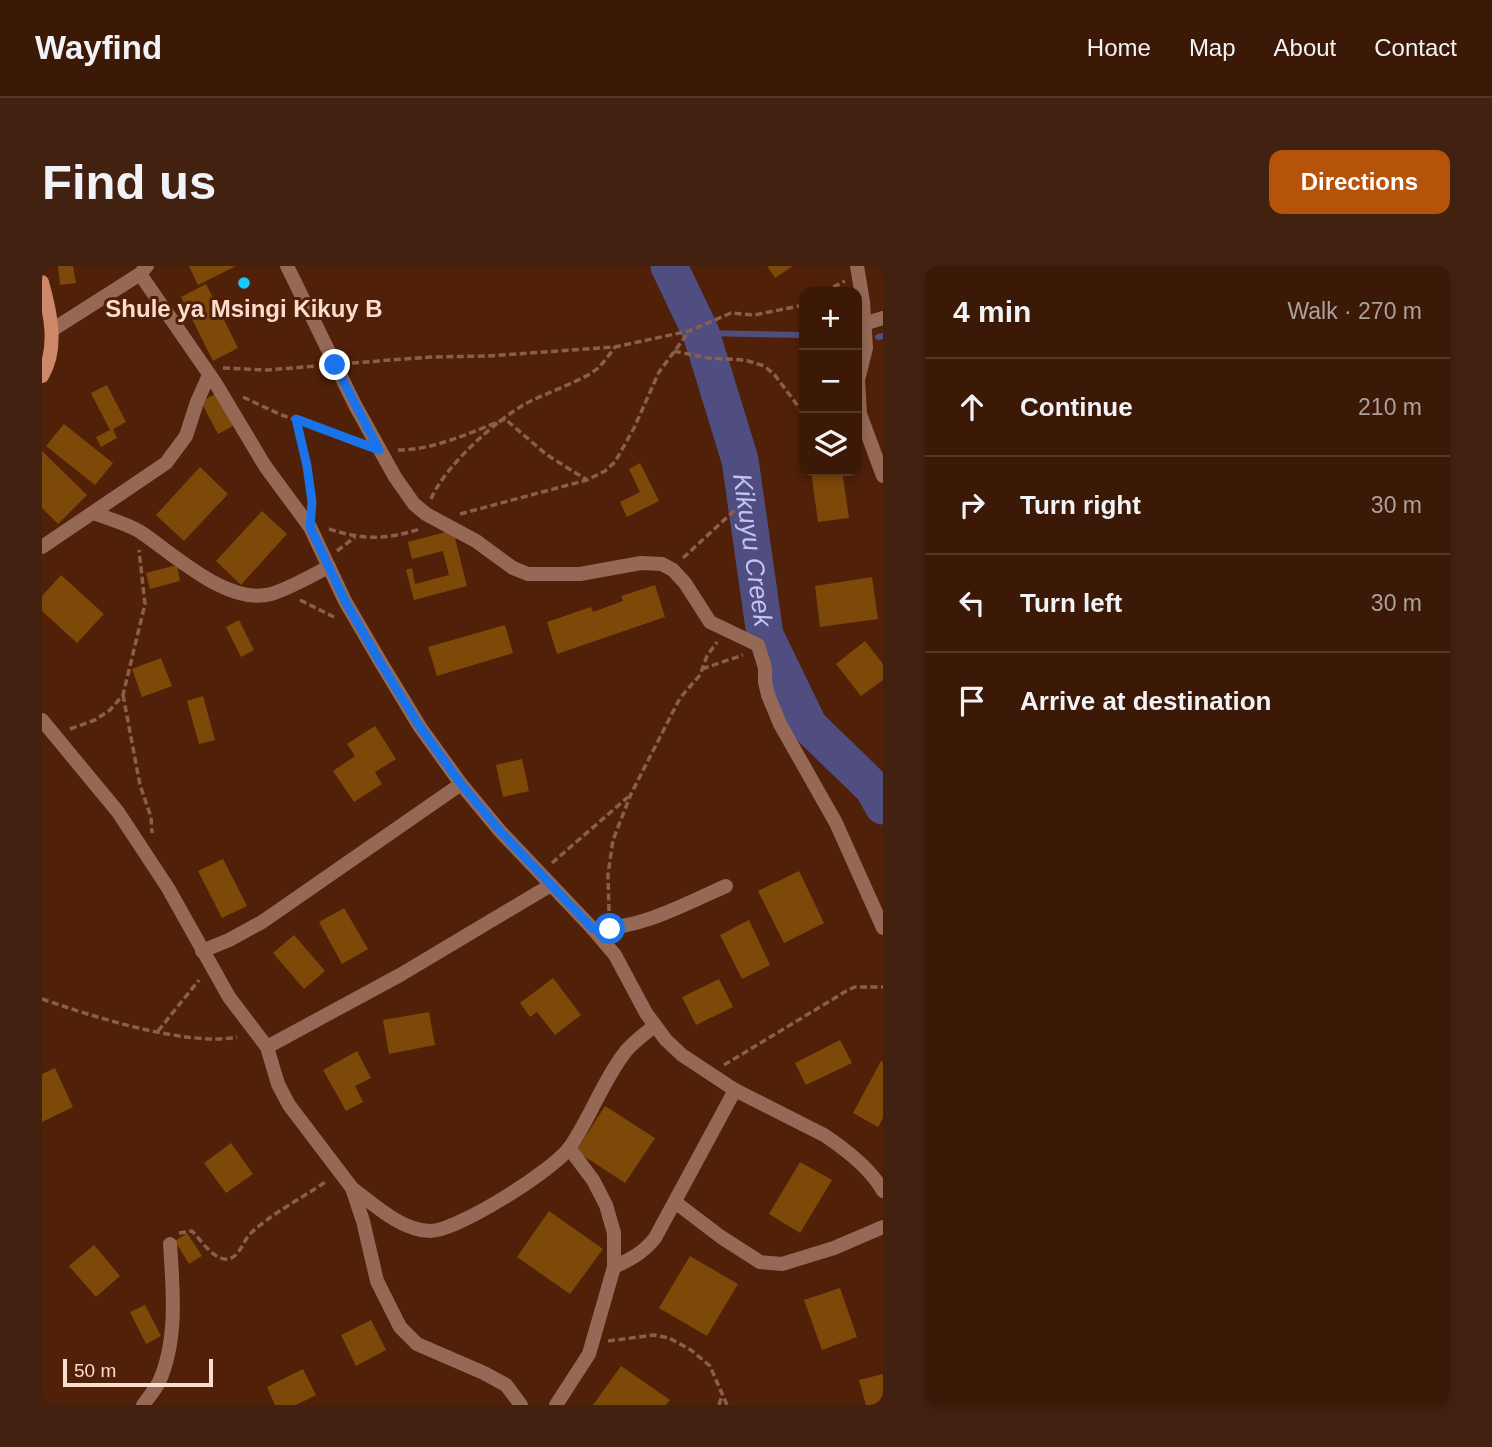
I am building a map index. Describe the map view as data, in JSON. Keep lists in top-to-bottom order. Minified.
{"water":["Kikuyu Creek"],"places":["Shule ya Msingi Kikuy B"],"scale_bar":"50 m","page":{"header":"Wayfind","nav":["Home","Map","About","Contact"],"buttons":"Directions","title":"Find us","heading":["4 min","Walk · 270 m"],"map_buttons":["+","−"],"list":[["Continue","210 m"],["Turn right","30 m"],["Turn left","30 m"],"Arrive at destination"],"scale":"50 m"}}
